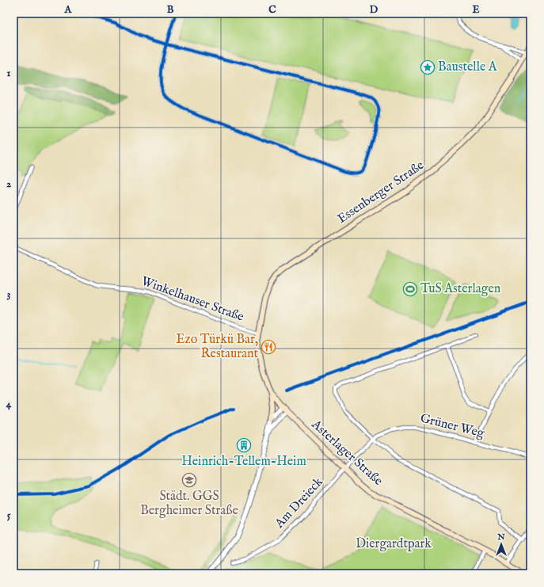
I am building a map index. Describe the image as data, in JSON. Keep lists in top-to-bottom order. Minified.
{"streets":{"main road":["Essenberger Straße","Asterlager Straße"],"street":["Winkelhauser Straße","Grüner Weg","Am Dreieck"]},"crossings":[["Essenberger Straße","Winkelhauser Straße"],["Essenberger Straße","Asterlager Straße"],["Winkelhauser Straße","Asterlager Straße"],["Grüner Weg","Asterlager Straße"],["Grüner Weg","Am Dreieck"],["Asterlager Straße","Am Dreieck"]],"parks":["Diergardtpark"],"places":{"place":["Baustelle A"],"sports":["TuS Asterlagen"],"restaurant":["Ezo Türkü Bar, Restaurant"],"building":["Heinrich-Tellem-Heim"],"school or university":["Städt. GGS Bergheimer Straße"]},"north":"top","grid":{"columns":["A","B","C","D","E"],"rows":["1","2","3","4","5"]}}
